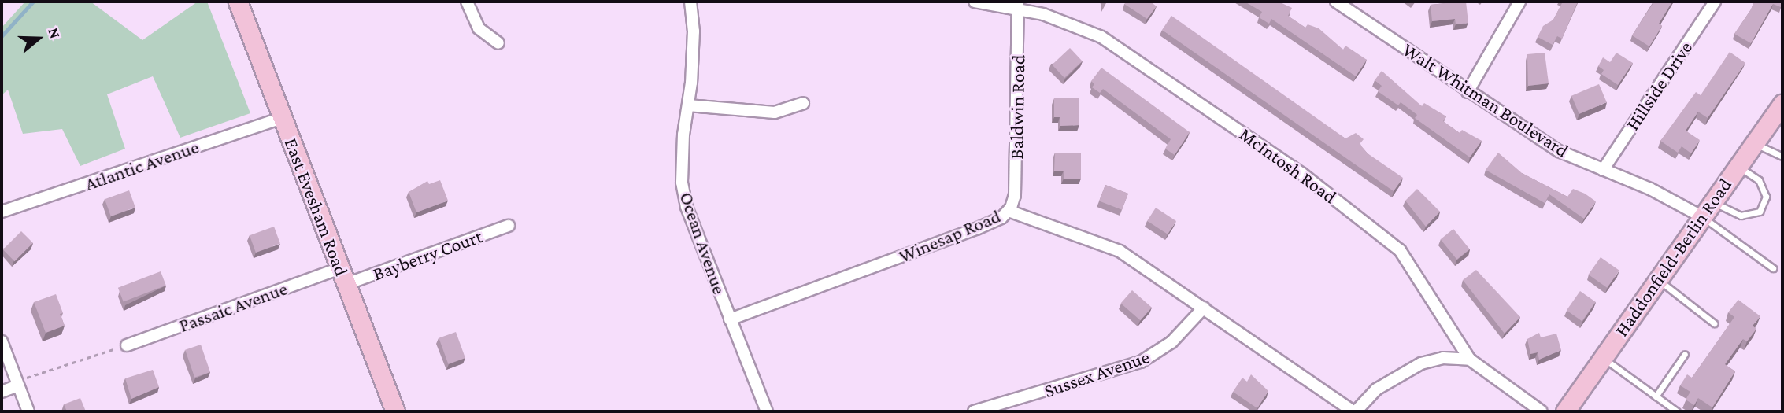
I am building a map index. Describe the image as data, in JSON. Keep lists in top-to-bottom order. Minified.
{"streets":{"main road":["East Evesham Road","Haddonfield-Berlin Road"],"street":["Hillside Drive","Walt Whitman Boulevard","Baldwin Road","Atlantic Avenue","McIntosh Road","Winesap Road","Ocean Avenue","Bayberry Court","Passaic Avenue","Sussex Avenue"]},"crossings":[["Hillside Drive","Walt Whitman Boulevard"],["Walt Whitman Boulevard","Haddonfield-Berlin Road"],["Baldwin Road","McIntosh Road"],["Baldwin Road","Winesap Road"],["Atlantic Avenue","East Evesham Road"],["East Evesham Road","Bayberry Court"],["East Evesham Road","Passaic Avenue"],["Winesap Road","Ocean Avenue"],["Winesap Road","Sussex Avenue"],["Bayberry Court","Passaic Avenue"]],"north":"right"}
